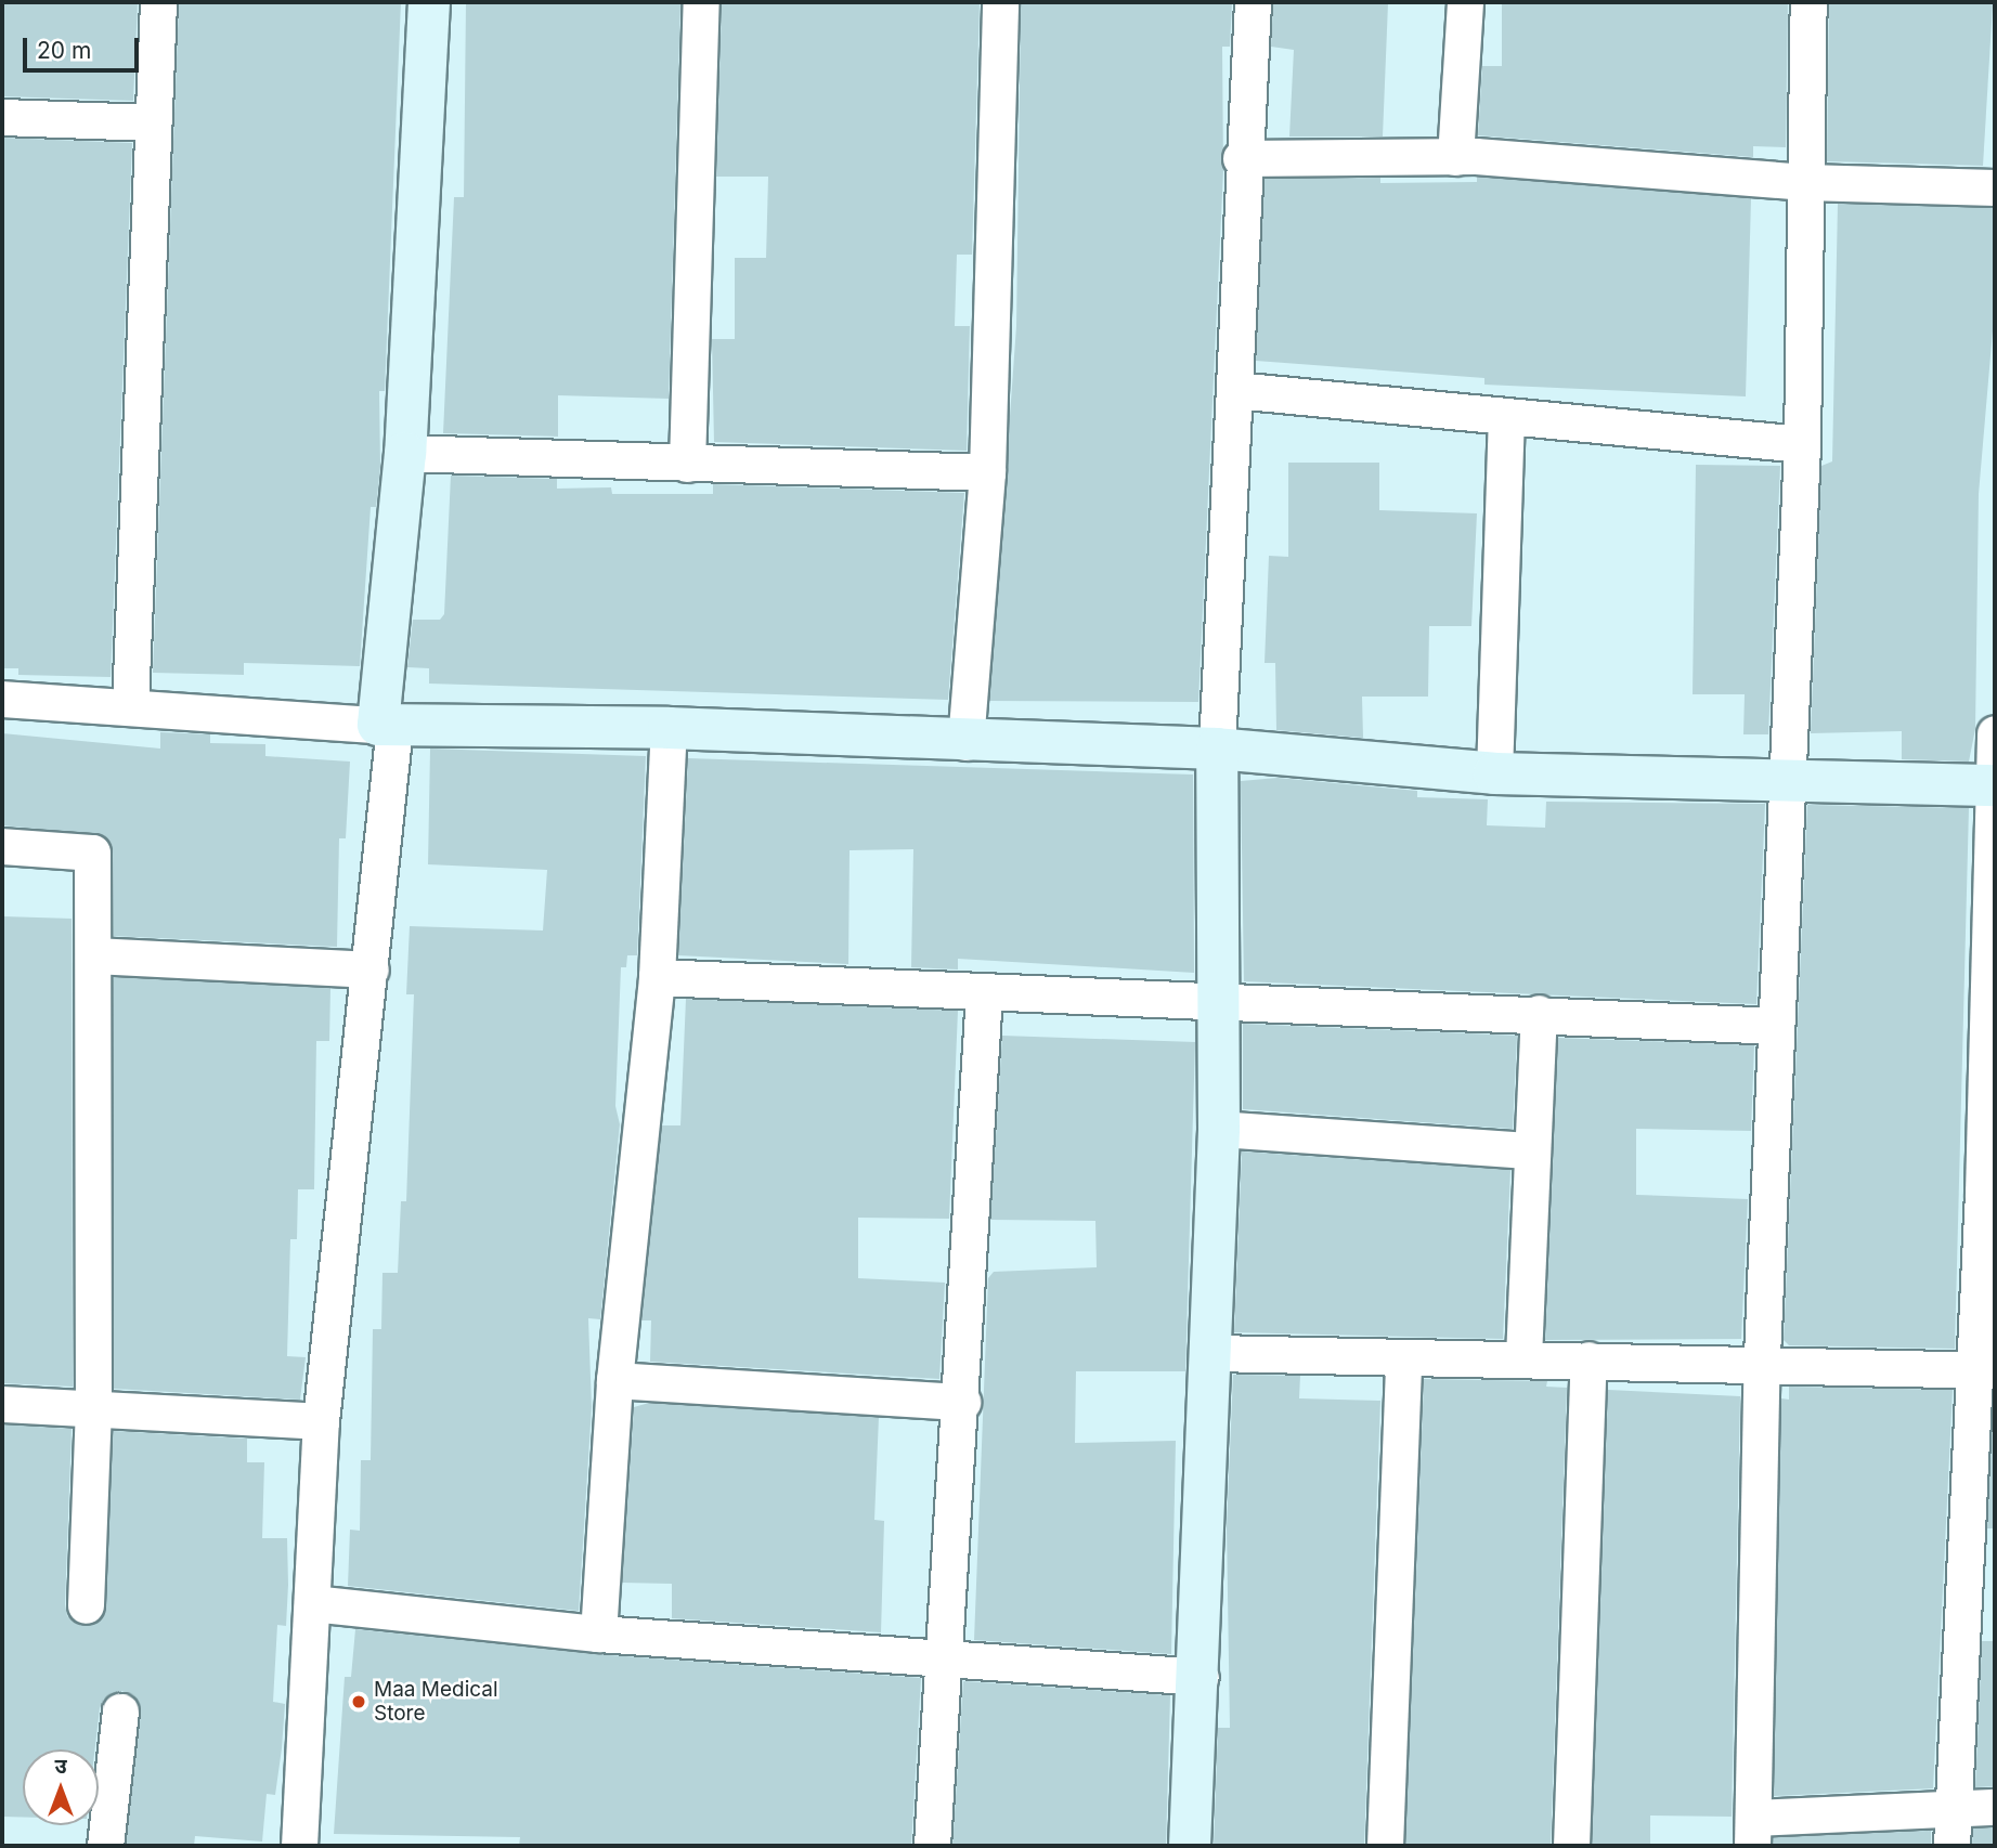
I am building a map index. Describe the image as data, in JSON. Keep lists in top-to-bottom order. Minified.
{"places":["Maa Medical Store"],"scale_bar":"20 m","north":"top"}
